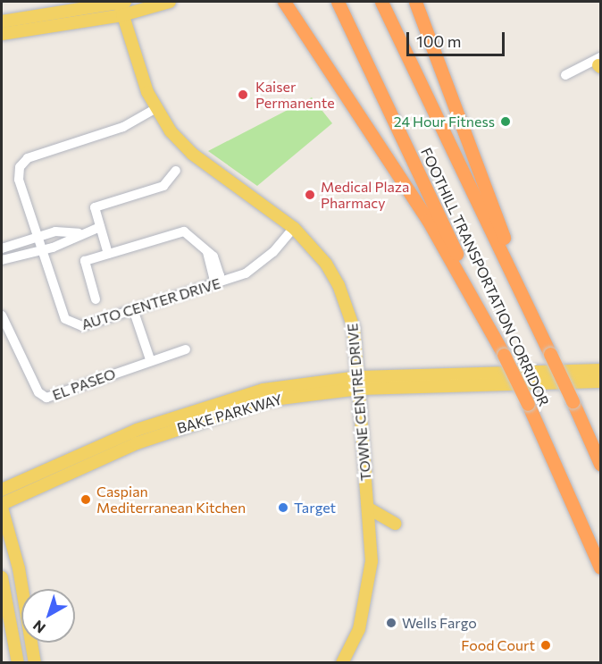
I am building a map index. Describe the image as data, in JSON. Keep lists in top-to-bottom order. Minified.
{"streets":{"highway":["FOOTHILL TRANSPORTATION CORRIDOR"],"main road":["TOWNE CENTRE DRIVE","BAKE PARKWAY"],"street":["AUTO CENTER DRIVE","EL PASEO"]},"crossings":[["AUTO CENTER DRIVE","TOWNE CENTRE DRIVE"],["TOWNE CENTRE DRIVE","BAKE PARKWAY"]],"places":["Kaiser Permanente","24 Hour Fitness","Medical Plaza Pharmacy","Caspian Mediterranean Kitchen","Target","Wells Fargo","Food Court"],"scale_bar":"100 m","north":"bottom left"}
